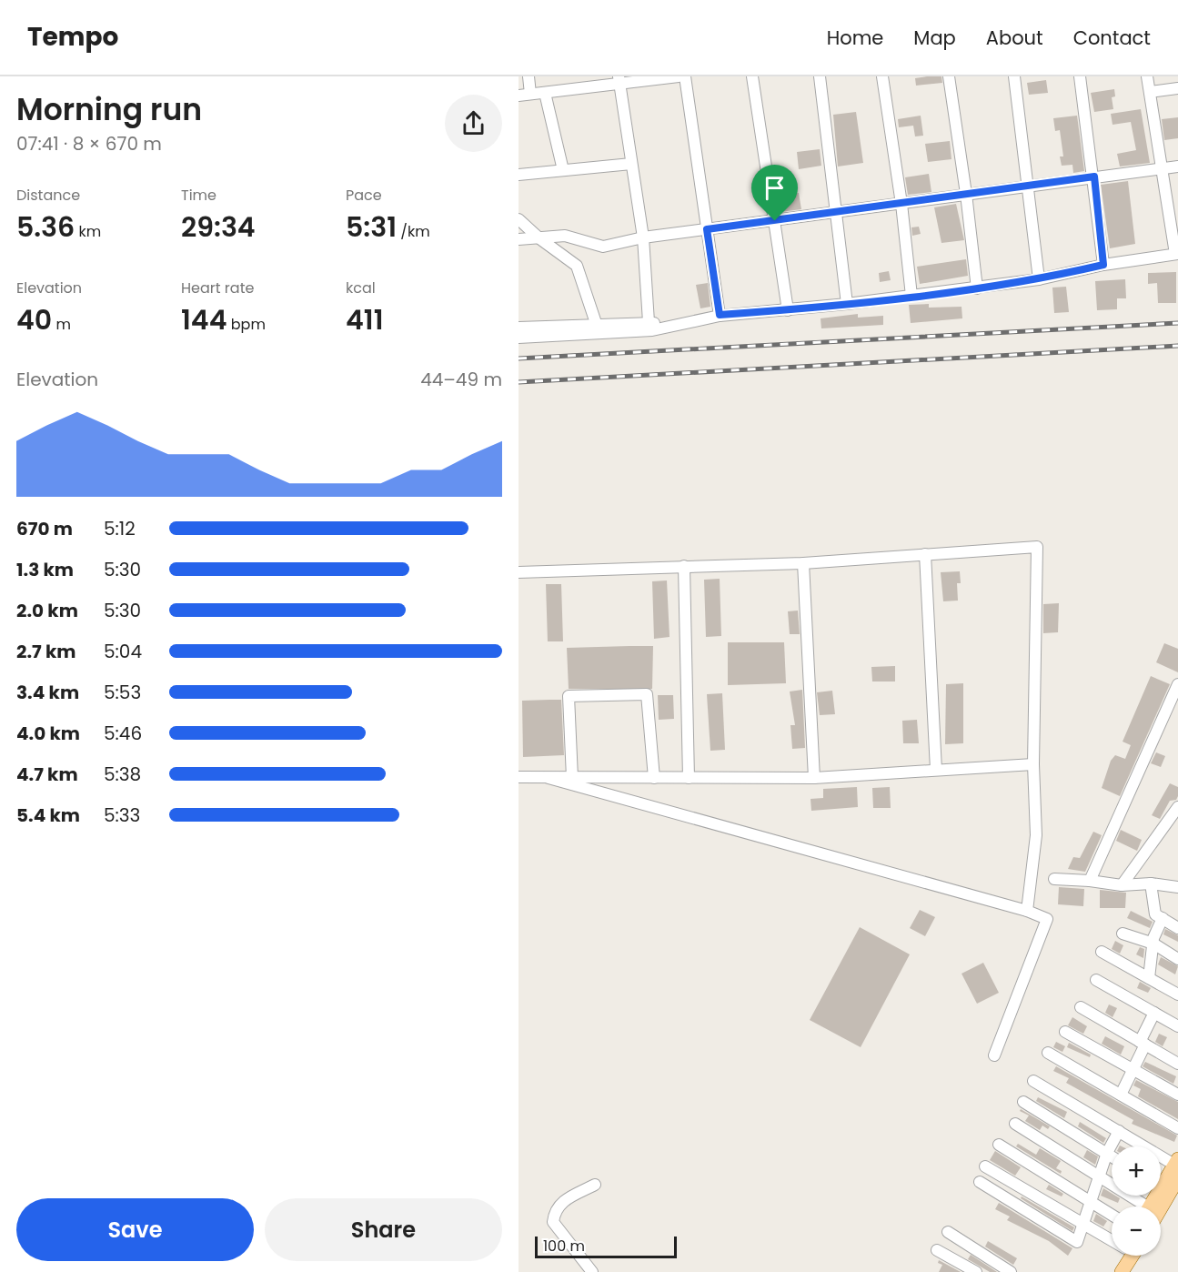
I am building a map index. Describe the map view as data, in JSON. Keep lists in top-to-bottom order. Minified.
{"scale_bar":"100 m","page":{"header":"Tempo","nav":["Home","Map","About","Contact"],"heading":["Morning run","07:41 · 8 × 670 m"],"stats":[["Distance","5.36 km"],["Time","29:34"],["Pace","5:31 /km"],["Elevation","40 m"],["Heart rate","144 bpm"],["kcal","411"]],"chart":["Elevation","44–49 m"],"list":[{"name":"670 m","note":"5:12"},{"name":"1.3 km","note":"5:30"},{"name":"2.0 km","note":"5:30"},{"name":"2.7 km","note":"5:04"},{"name":"3.4 km","note":"5:53"},{"name":"4.0 km","note":"5:46"},{"name":"4.7 km","note":"5:38"},{"name":"5.4 km","note":"5:33"}],"map_buttons":["+","−"],"buttons":["Save","Share"],"scale":"100 m"}}
